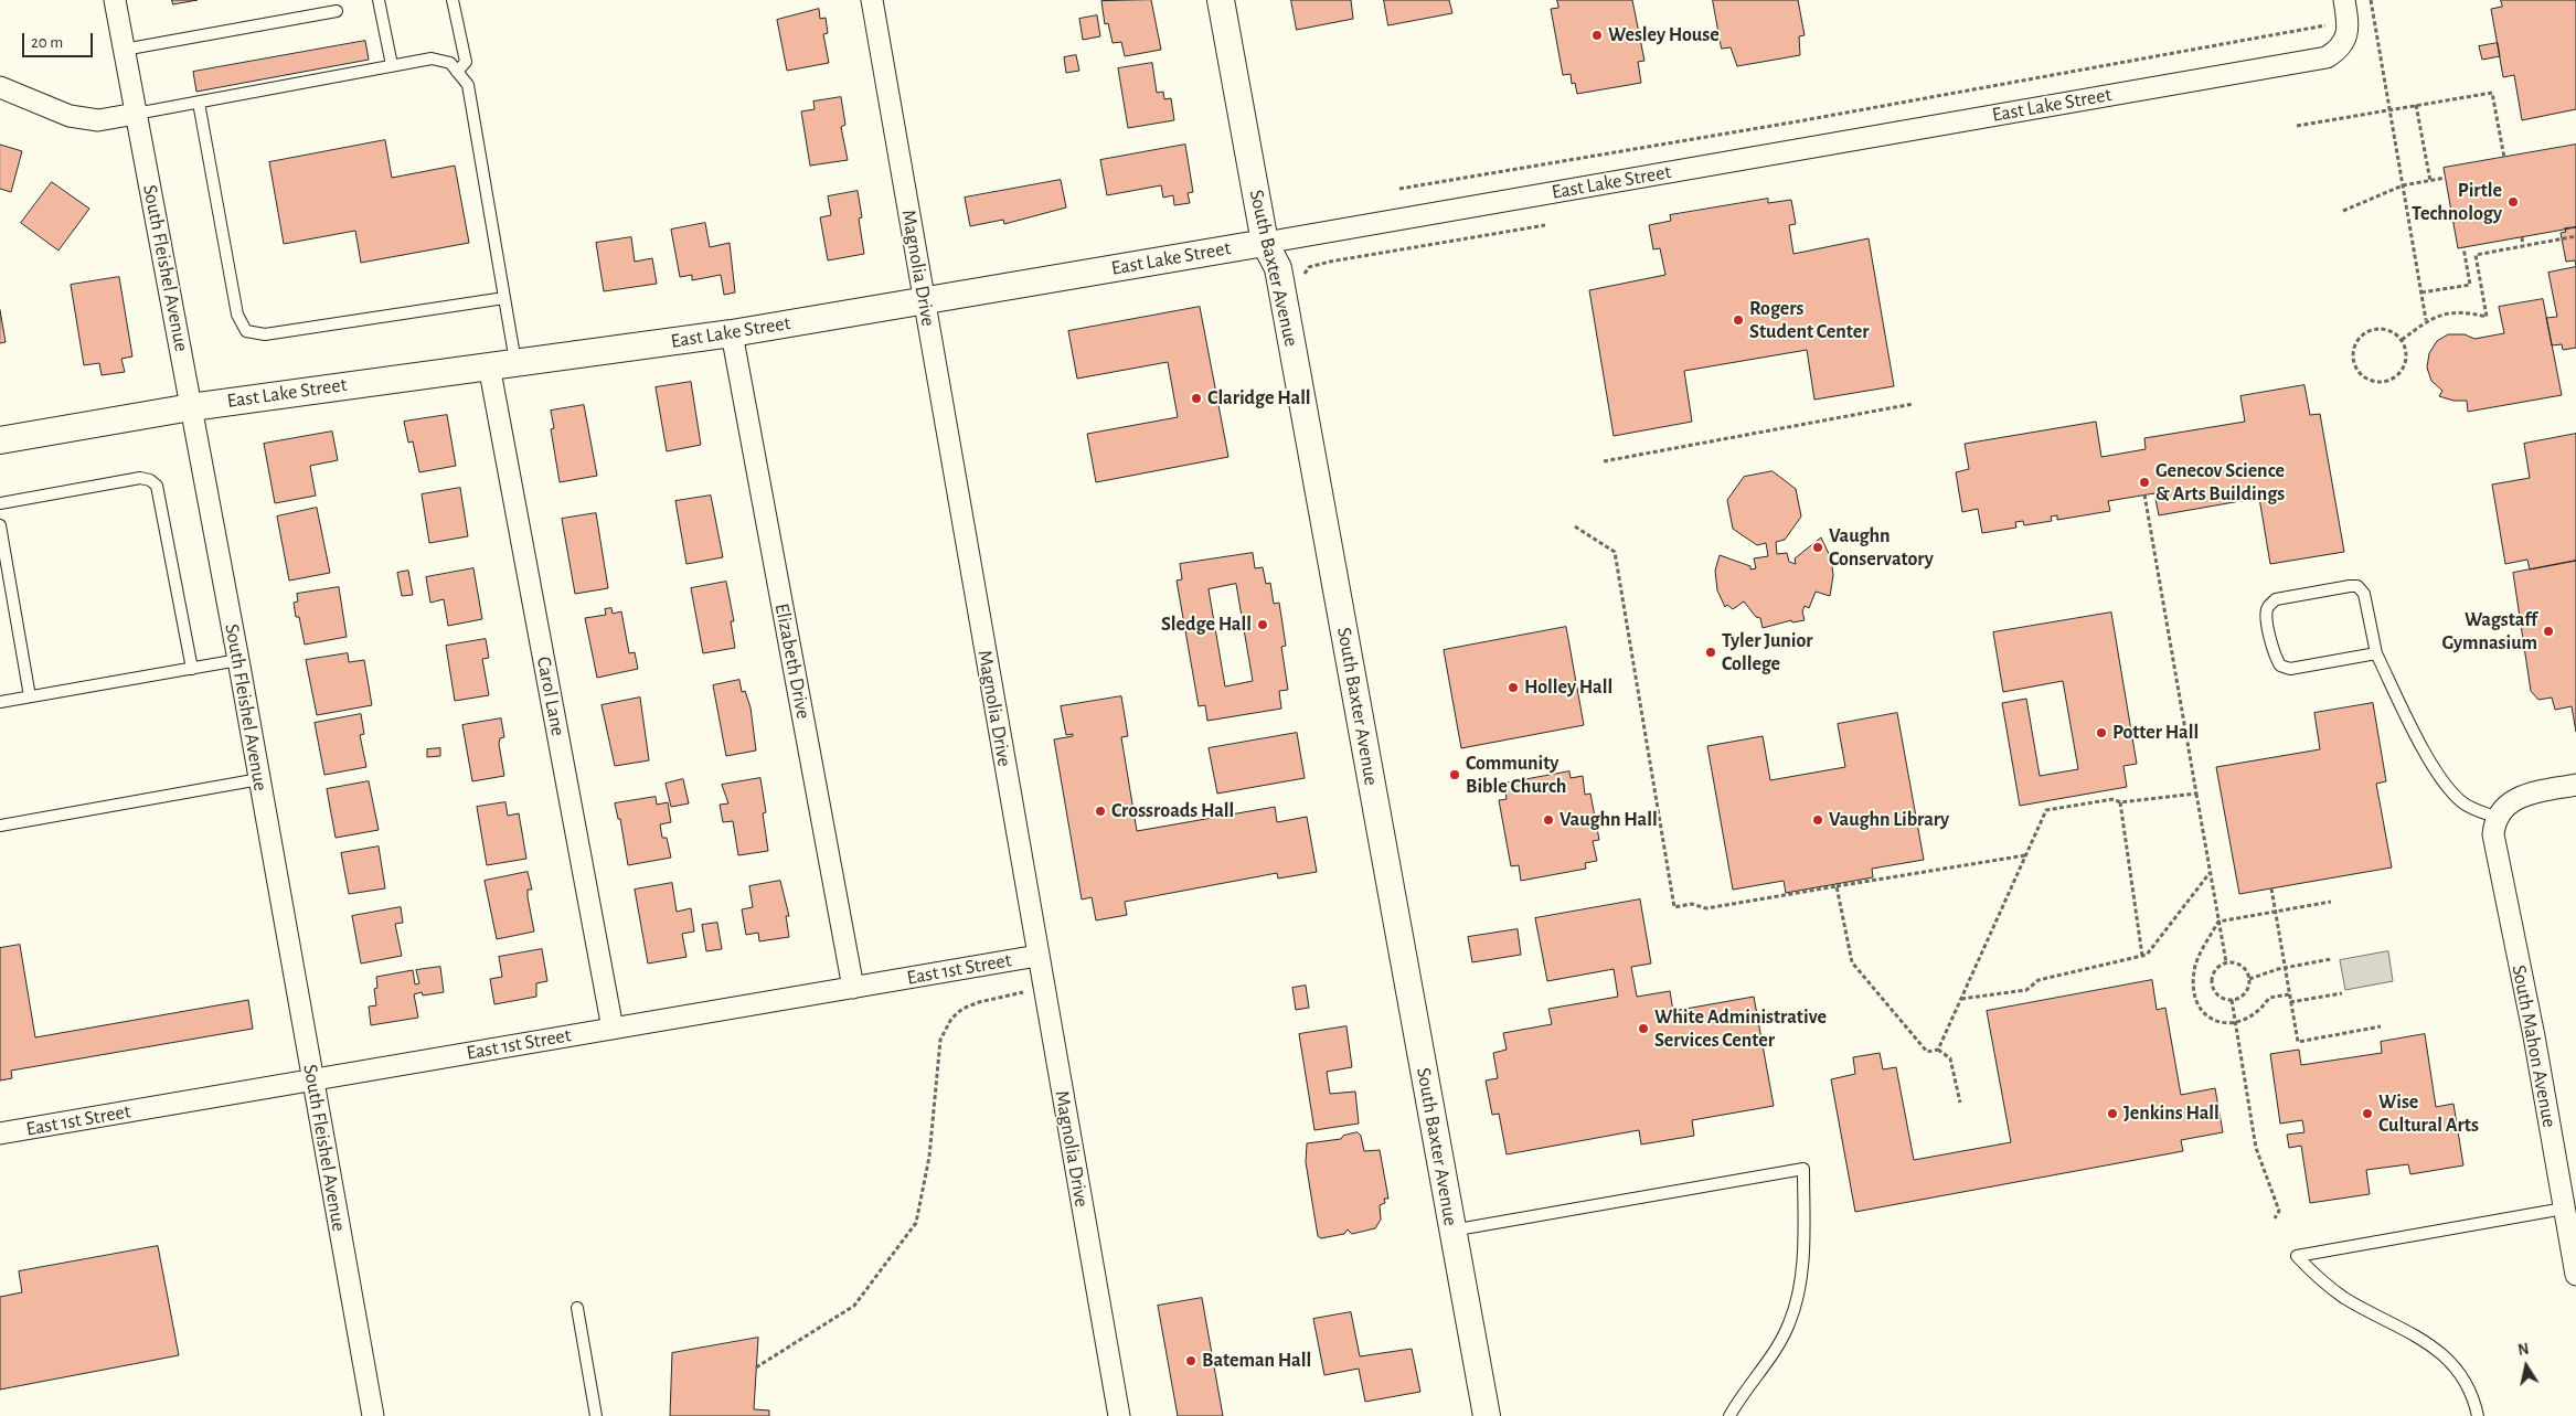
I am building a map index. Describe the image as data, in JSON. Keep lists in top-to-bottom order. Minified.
{"streets":{"street":["East Lake Street","South Fleishel Avenue","Magnolia Drive","South Baxter Avenue","Elizabeth Drive","Carol Lane","East 1st Street","South Mahon Avenue"]},"crossings":[["East Lake Street","South Fleishel Avenue"],["East Lake Street","Magnolia Drive"],["East Lake Street","South Baxter Avenue"],["East Lake Street","Elizabeth Drive"],["East Lake Street","Carol Lane"],["South Fleishel Avenue","East 1st Street"],["Magnolia Drive","East 1st Street"],["Elizabeth Drive","East 1st Street"],["Carol Lane","East 1st Street"]],"places":["Wesley House","Pirtle Technology","Rogers Student Center","Claridge Hall","Genecov Science & Arts Buildings","Vaughn Conservatory","Sledge Hall","Wagstaff Gymnasium","Tyler Junior College","Holley Hall","Potter Hall","Community Bible Church","Crossroads Hall","Vaughn Hall","Vaughn Library","White Administrative Services Center","Jenkins Hall","Wise Cultural Arts","Bateman Hall"],"scale_bar":"20 m","north":"top"}
